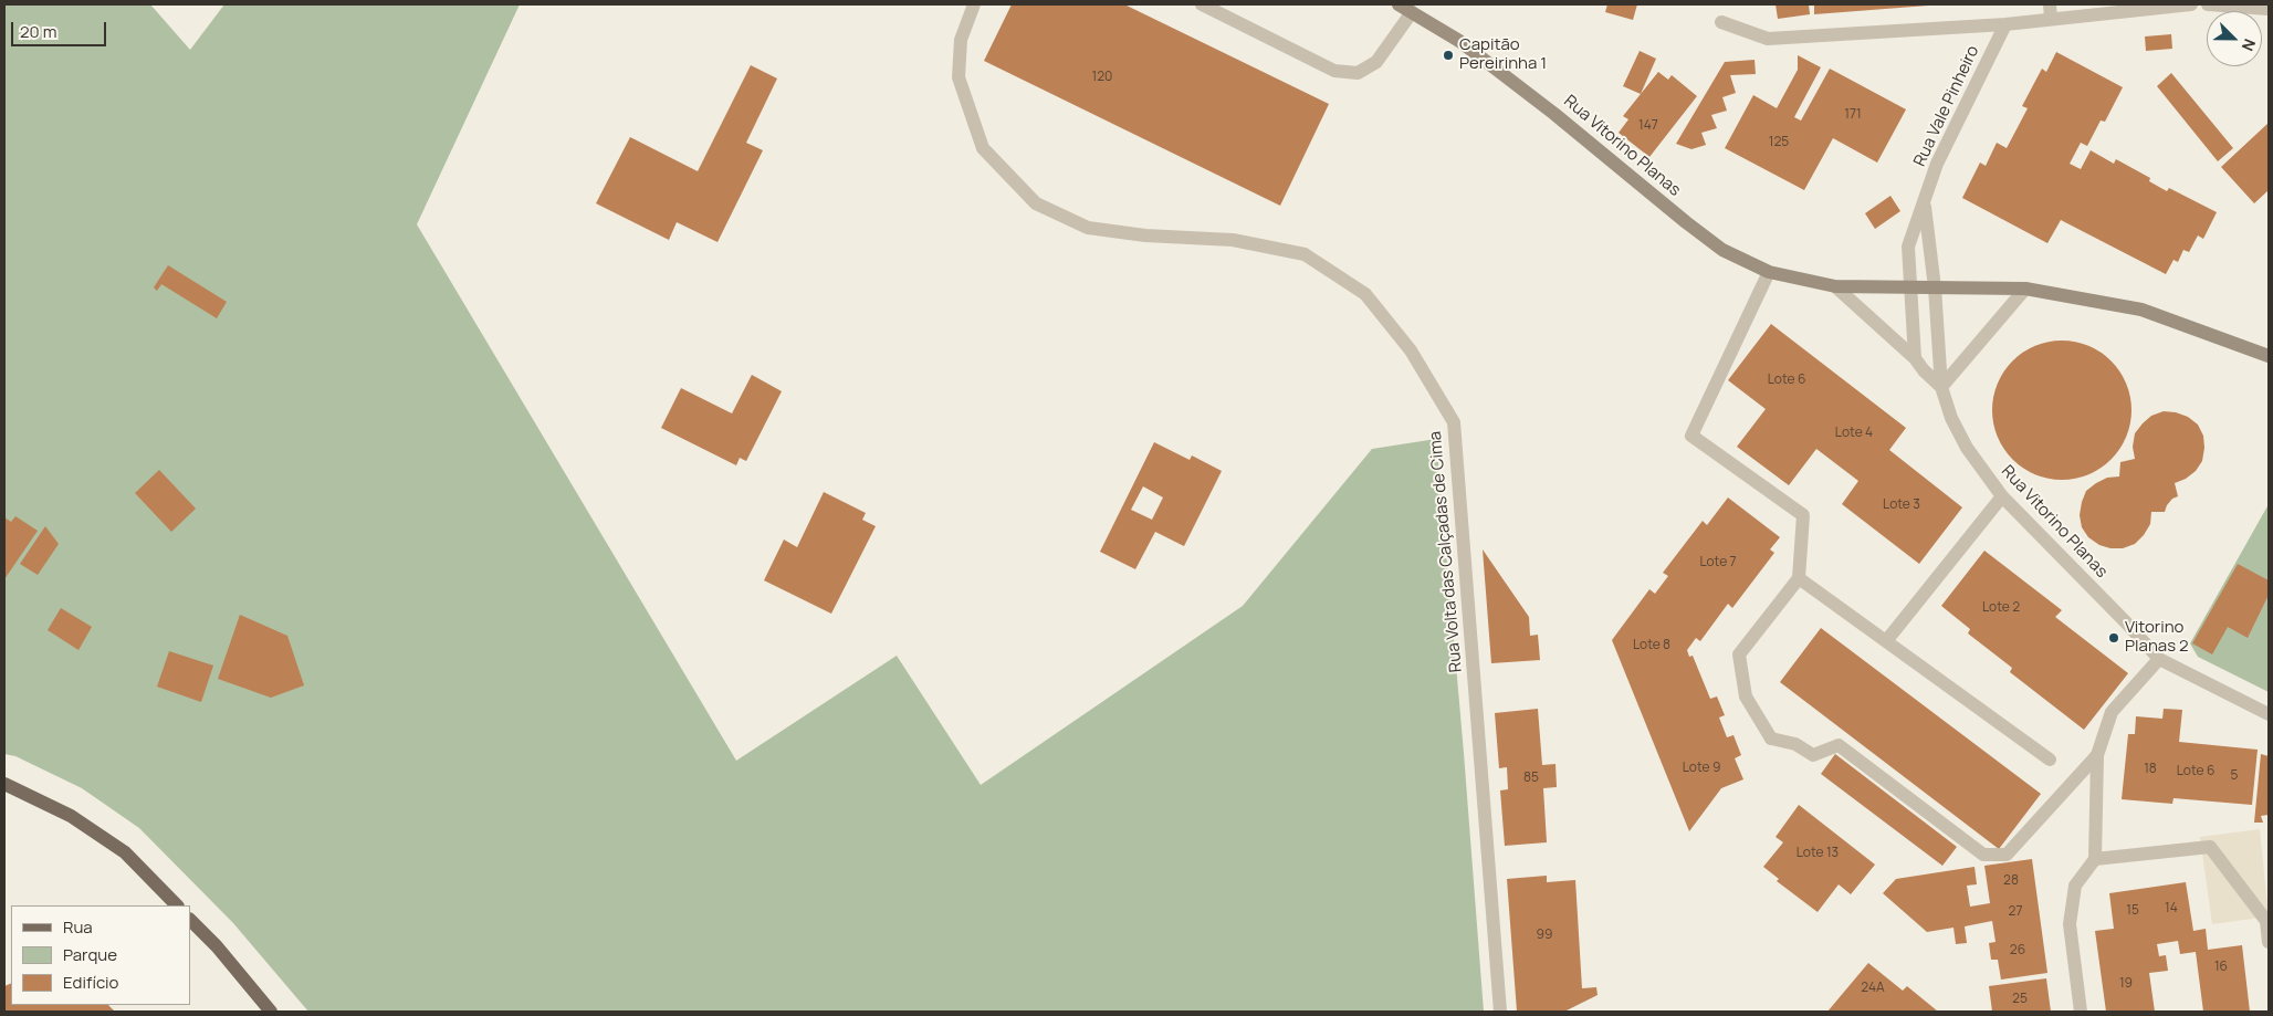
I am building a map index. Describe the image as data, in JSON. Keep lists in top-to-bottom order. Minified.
{"streets":{"street":["Rua Vale Pinheiro","Rua Vitorino Planas","Rua Volta das Calçadas de Cima"]},"crossings":[["Rua Vale Pinheiro","Rua Vitorino Planas"]],"places":["Capitão Pereirinha 1","Vitorino Planas 2"],"house_numbers":["120","171","147","125","Lote 6","Lote 4","Lote 3","Lote 7","Lote 2","Lote 8","Lote 9","18","Lote 6","5","85","Lote 13","28","14","15","27","99","26","16","19","24A","25"],"legend":["Rua","Parque","Edifício"],"scale_bar":"20 m","north":"bottom right"}
